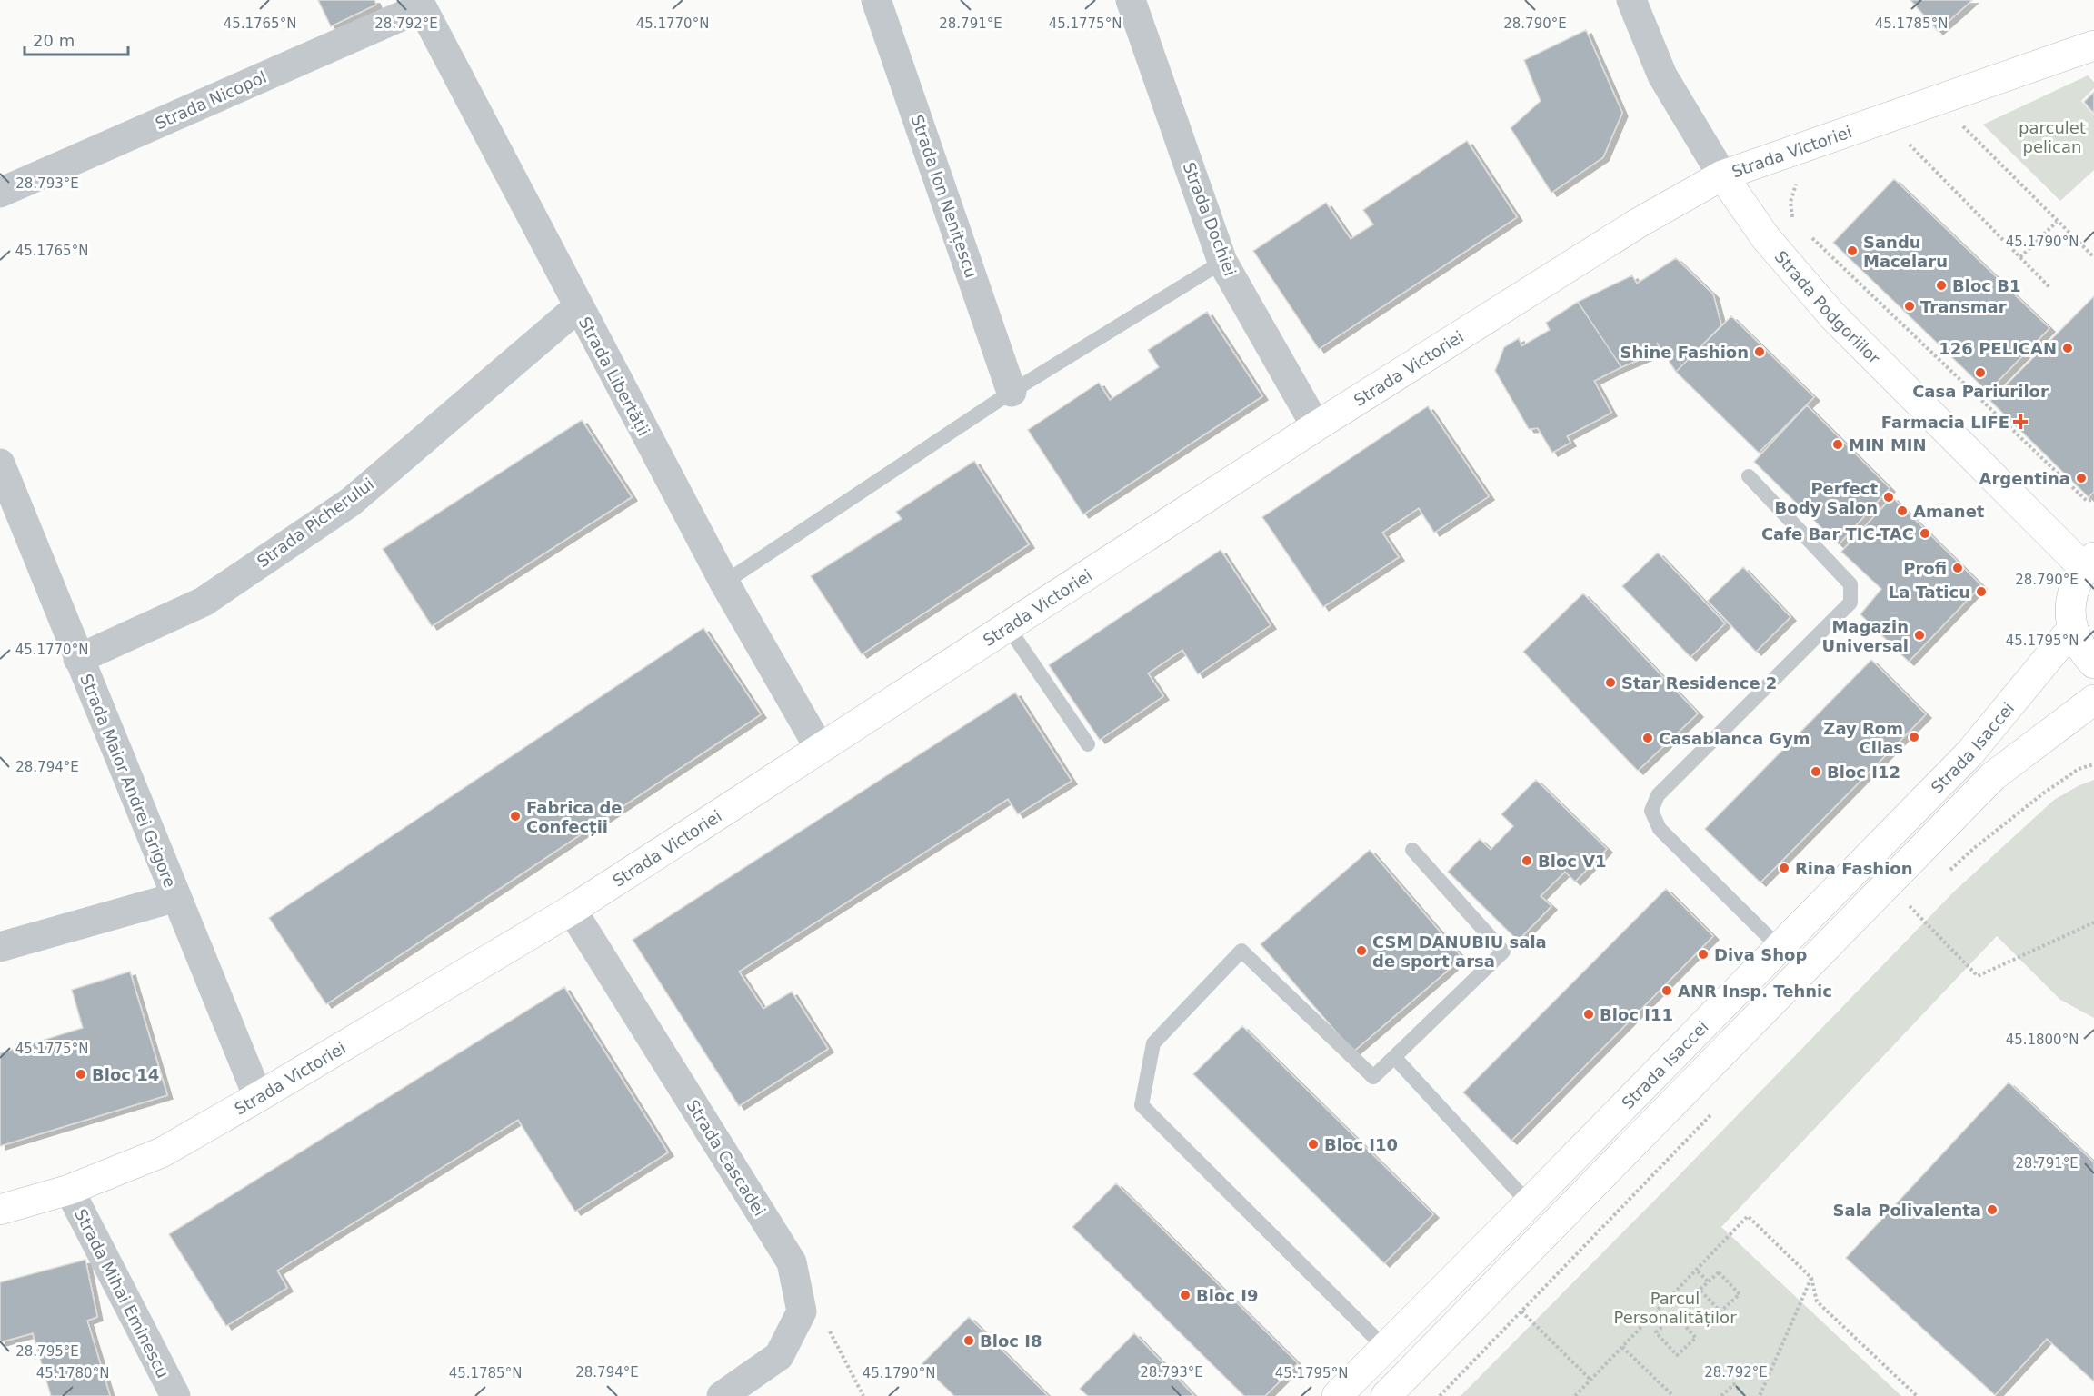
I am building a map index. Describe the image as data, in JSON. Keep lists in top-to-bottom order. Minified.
{"streets":{"street":["Strada Nicopol","Strada Victoriei","Strada Ion Nenițescu","Strada Dochiei","Strada Podgoriilor","Strada Libertății","Strada Picherului","Strada Isaccei","Strada Maior Andrei Grigore","Strada Cascadei","Strada Mihai Eminescu"]},"crossings":[["Strada Nicopol","Strada Libertății"],["Strada Victoriei","Strada Dochiei"],["Strada Victoriei","Strada Podgoriilor"],["Strada Victoriei","Strada Libertății"],["Strada Victoriei","Strada Maior Andrei Grigore"],["Strada Victoriei","Strada Cascadei"],["Strada Victoriei","Strada Mihai Eminescu"],["Strada Libertății","Strada Picherului"],["Strada Picherului","Strada Maior Andrei Grigore"]],"parks":["parculet pelican","Parcul Personalităților"],"places":{"other":["Sandu Macelaru","Bloc B1","Transmar","126 PELICAN","Shine Fashion","Casa Pariurilor","MIN MIN","Argentina","Perfect Body Salon","Amanet","Cafe Bar TIC-TAC","Profi","La Taticu","Magazin Universal","Star Residence 2","Zay Rom Cllas","Casablanca Gym","Bloc I12","Fabrica de Confecții","Bloc V1","Rina Fashion","CSM DANUBIU sala de sport arsa","Diva Shop","ANR Insp. Tehnic","Bloc I11","Bloc 14","Bloc I10","Sala Polivalenta","Bloc I9","Bloc I8"],"health":["Farmacia LIFE"]},"scale_bar":"20 m","coordinates":["45.1765°N","45.1770°N","45.1775°N","45.1785°N","28.792°E","28.791°E","28.790°E","28.793°E","45.1790°N","45.1795°N","28.794°E","45.1800°N","28.795°E","45.1780°N"]}
